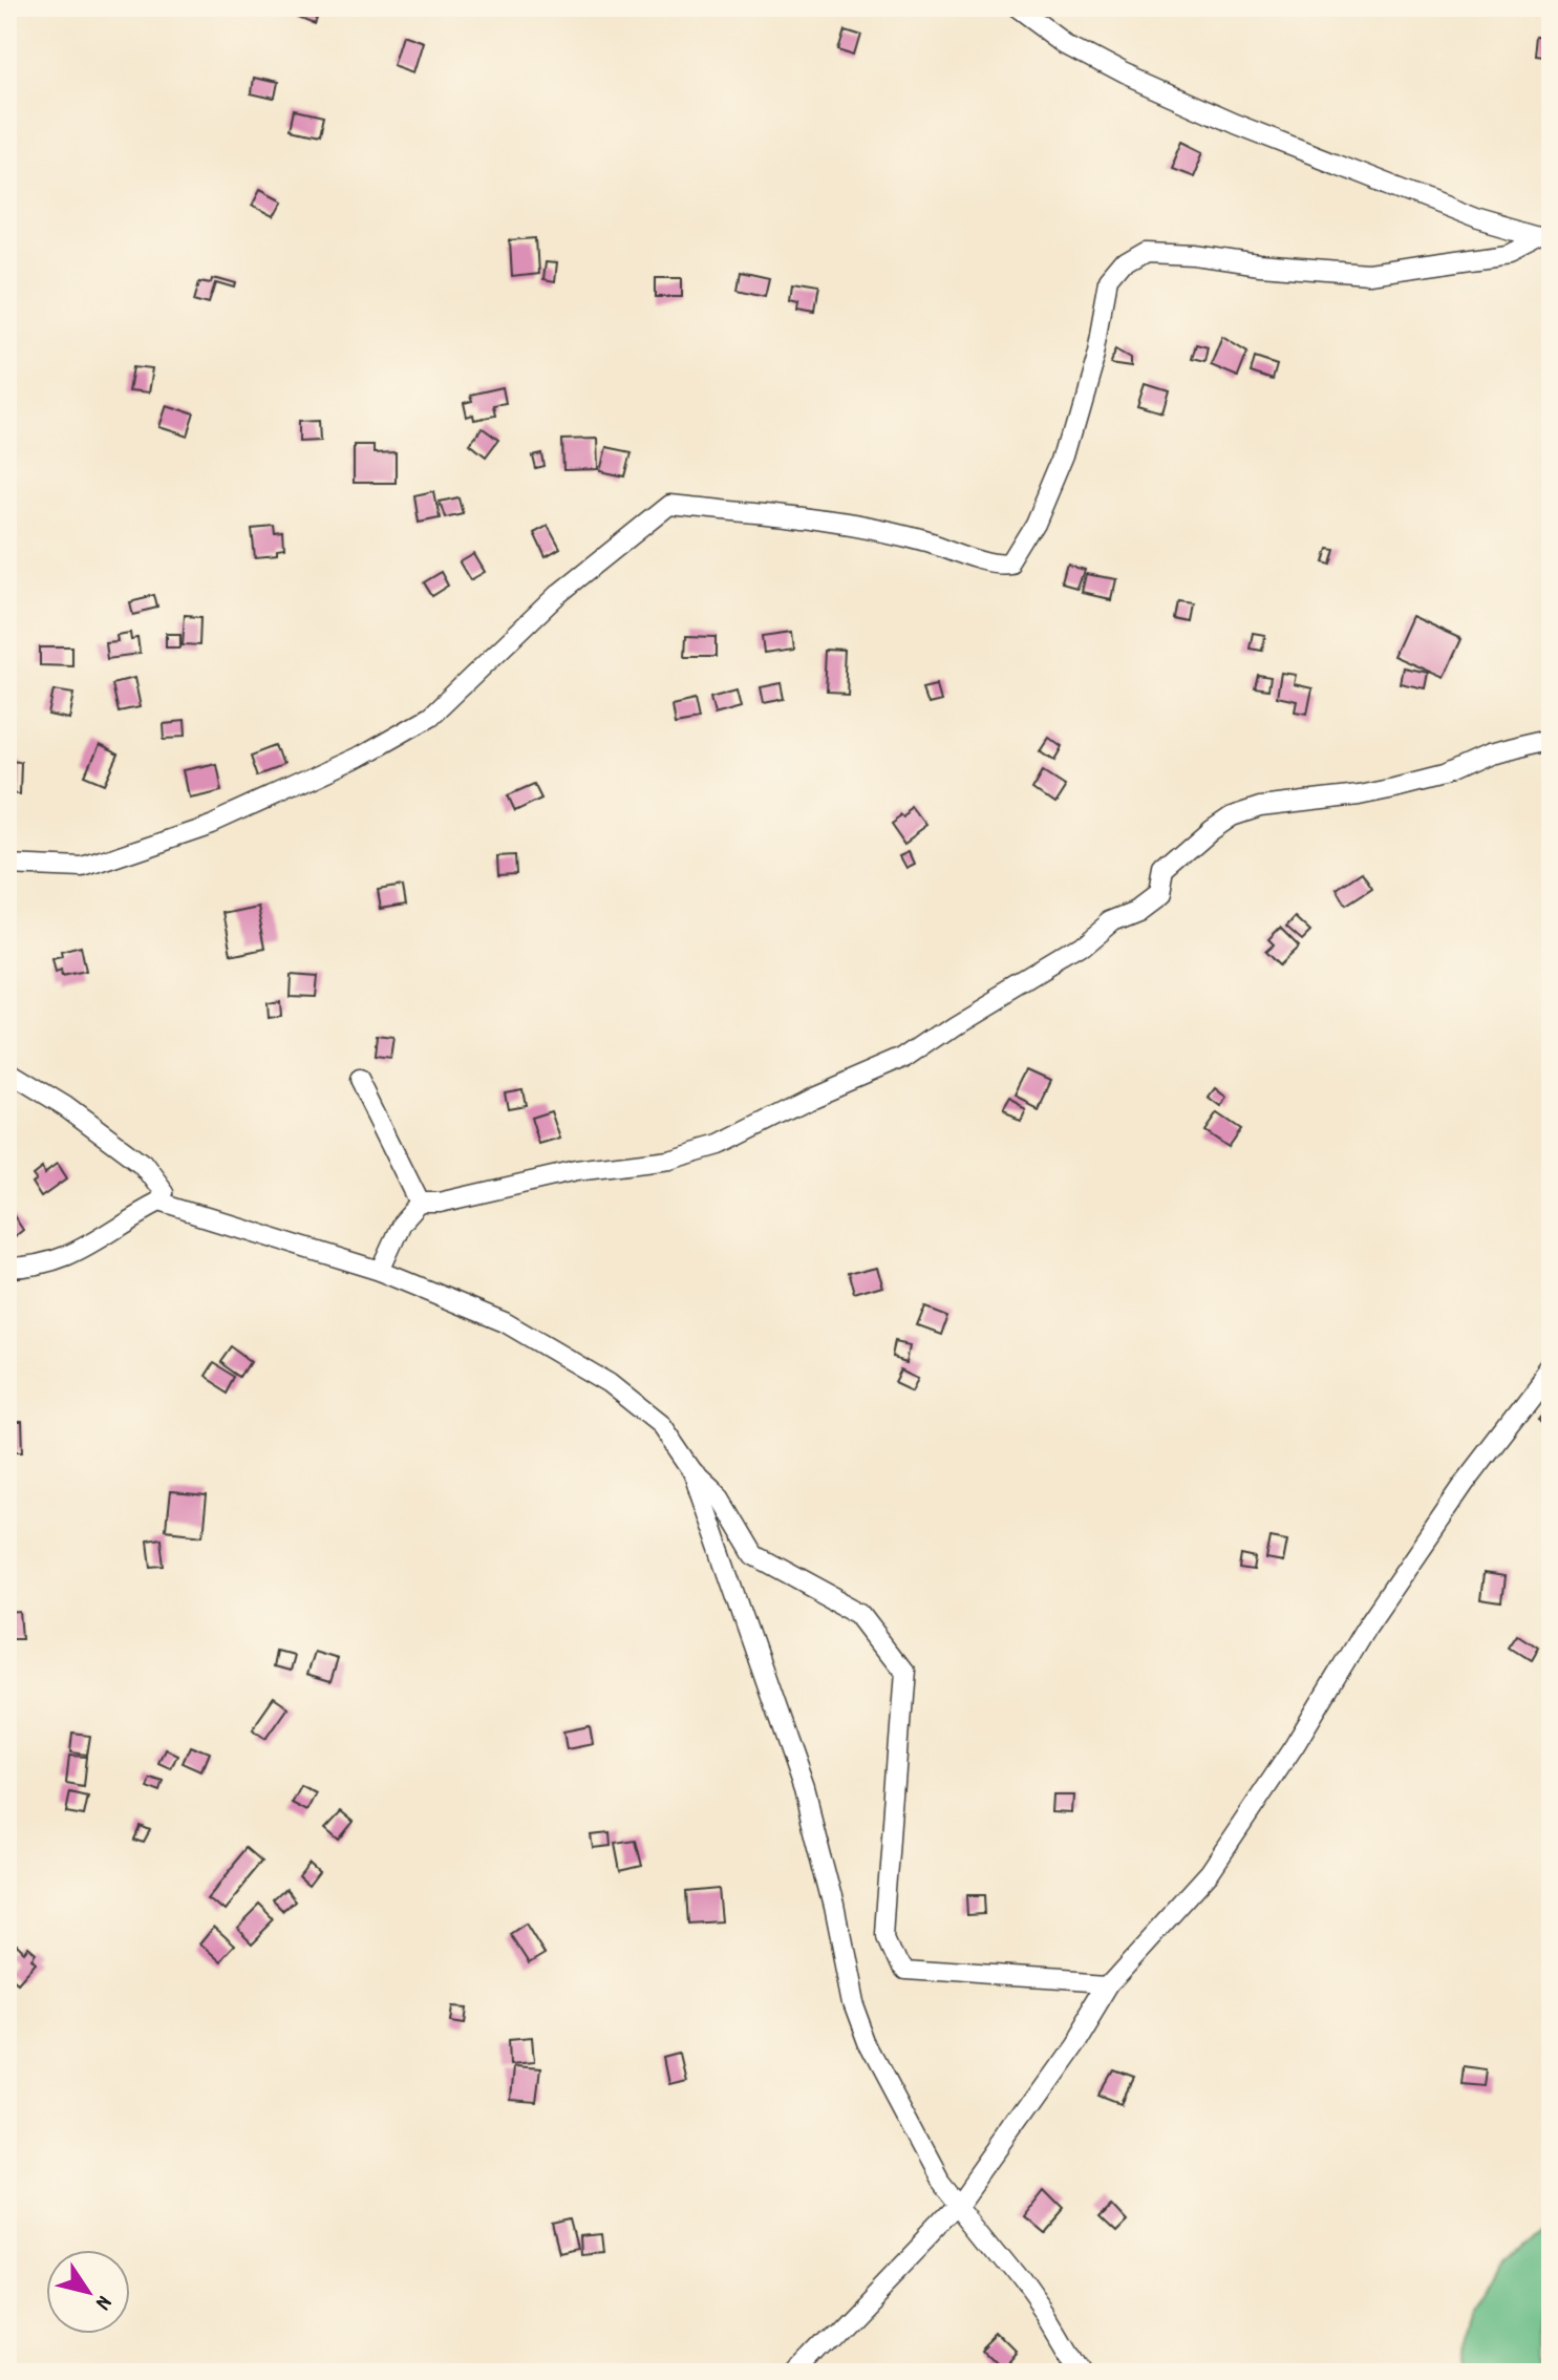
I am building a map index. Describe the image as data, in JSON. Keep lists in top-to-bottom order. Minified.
{"north":"bottom right"}
